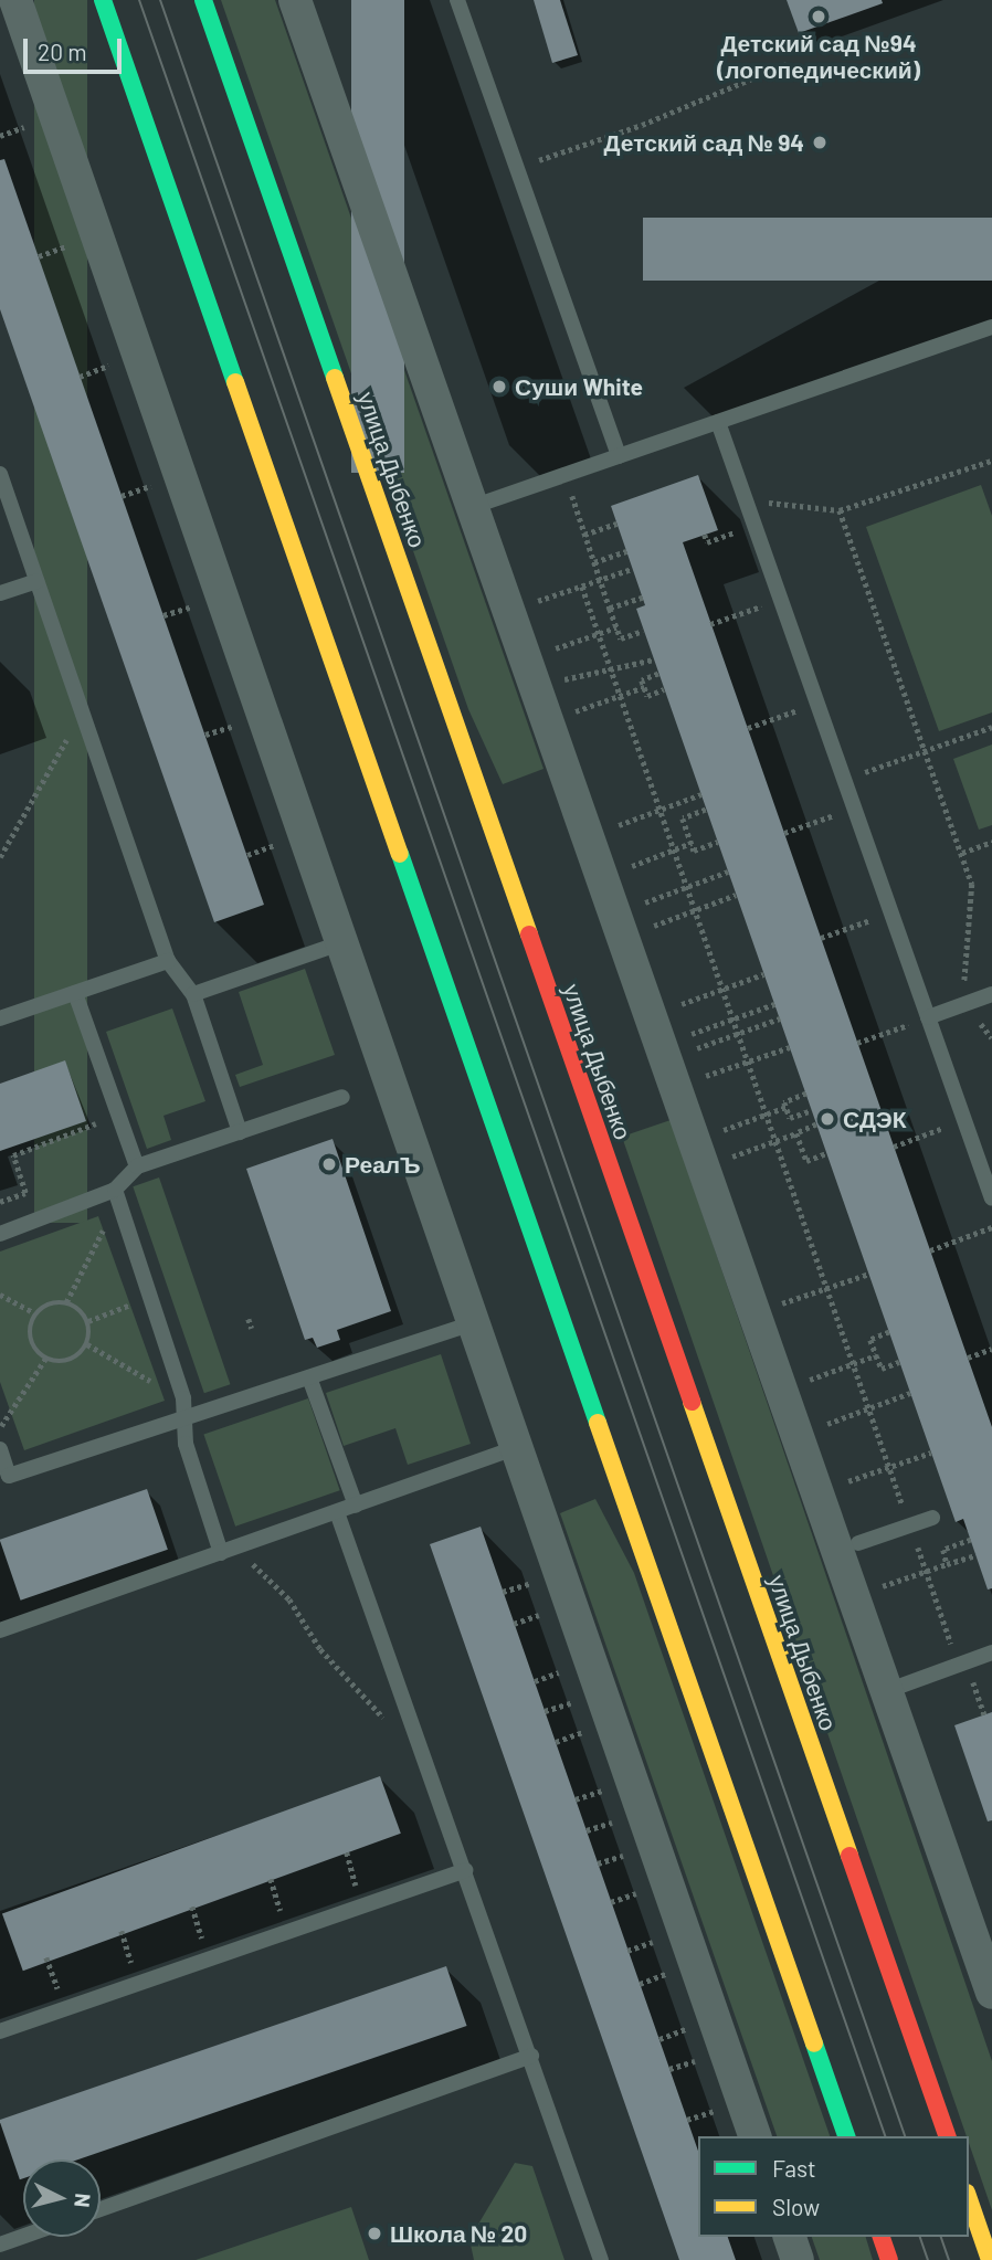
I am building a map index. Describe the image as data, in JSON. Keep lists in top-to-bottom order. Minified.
{"streets":{"main road":["улица Дыбенко"]},"places":["Детский сад №94 (логопедический)","Детский сад № 94","Суши White","СДЭК","РеалЪ","Школа № 20"],"legend":["Fast","Slow"],"scale_bar":"20 m","north":"right"}
